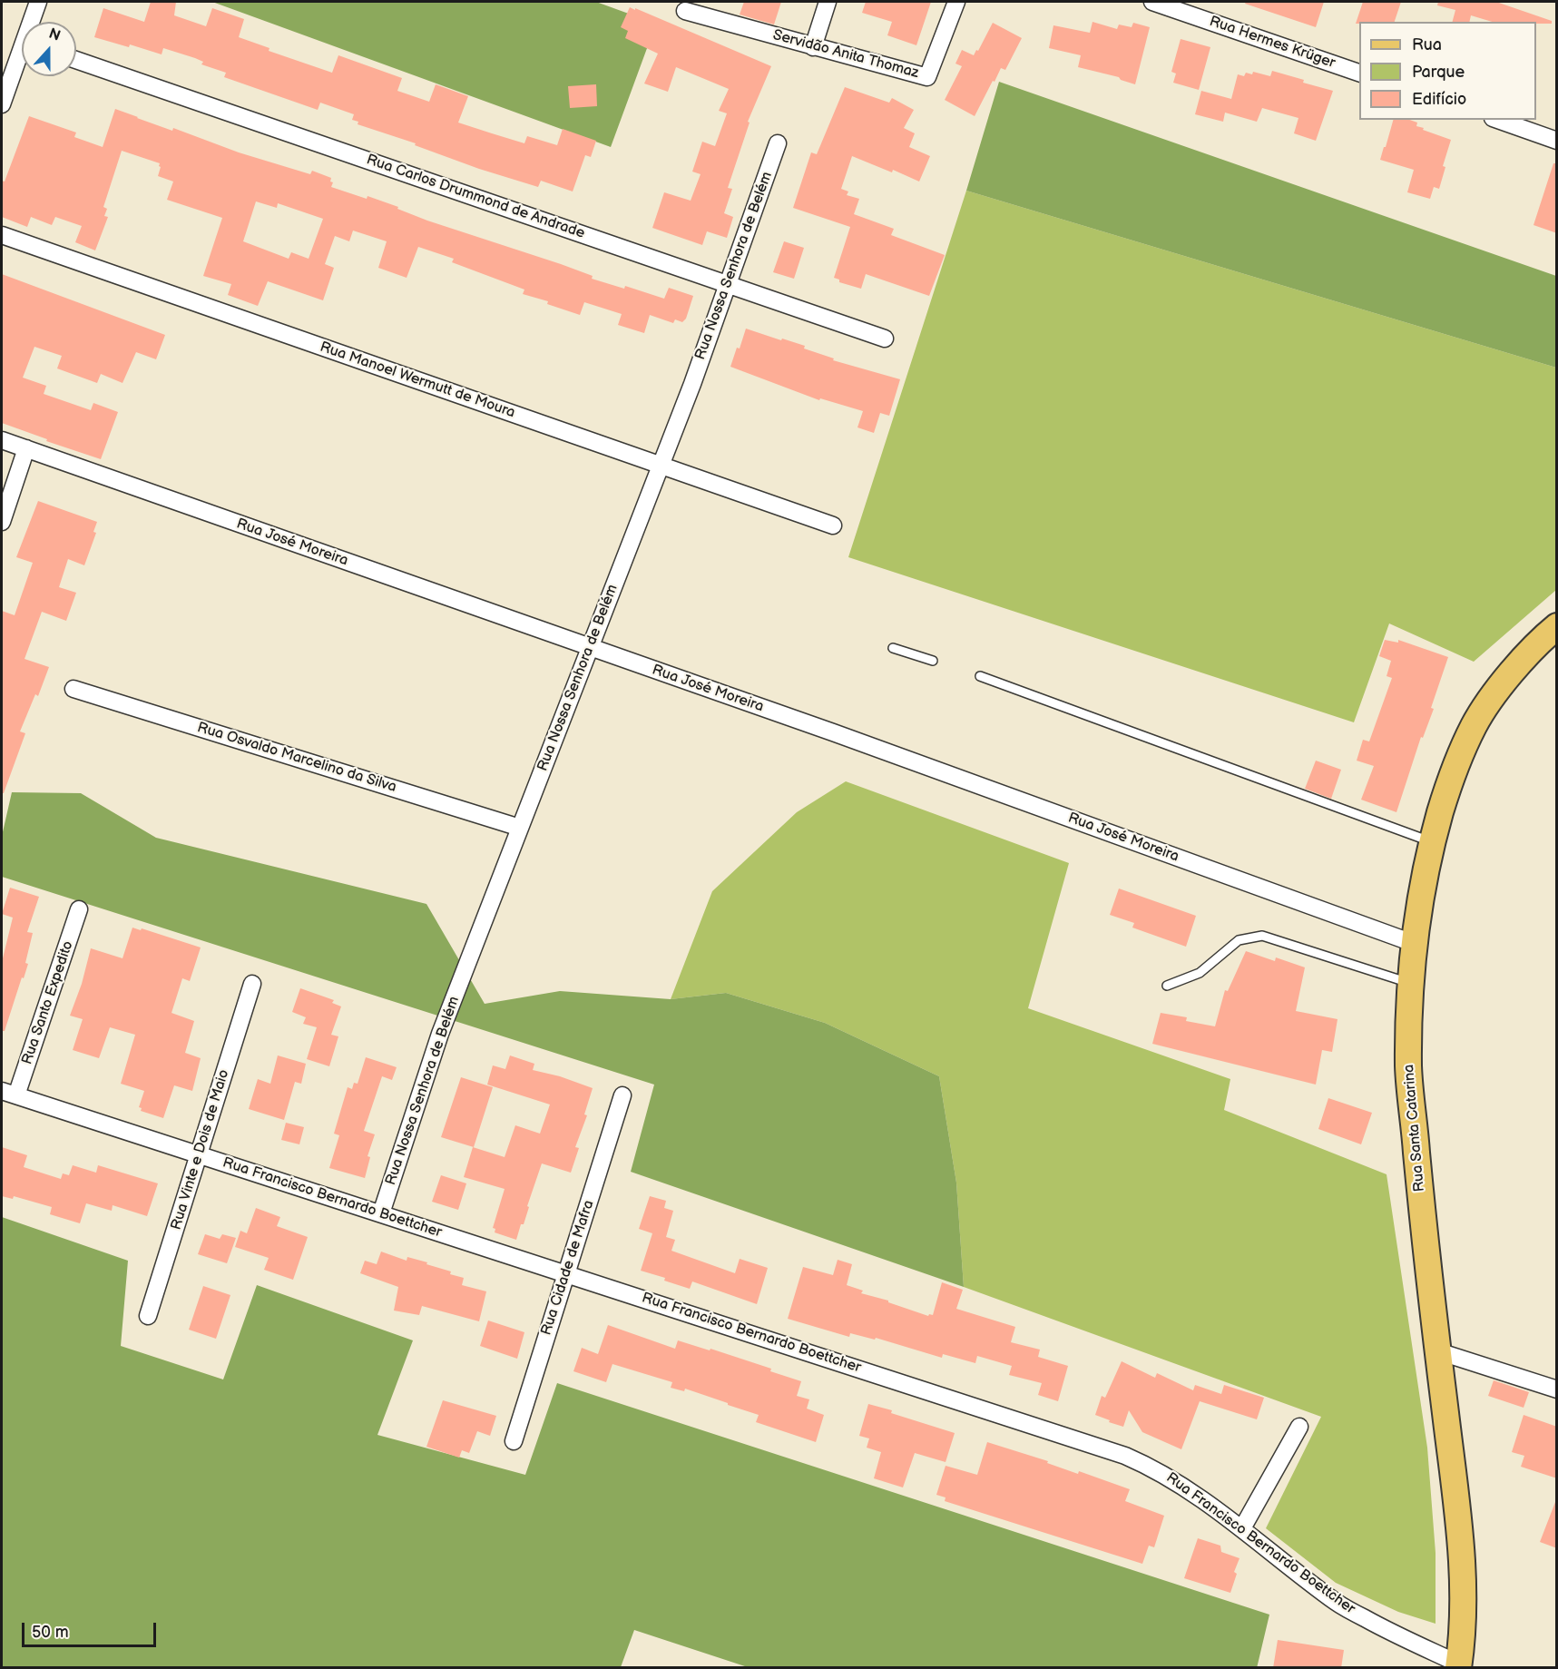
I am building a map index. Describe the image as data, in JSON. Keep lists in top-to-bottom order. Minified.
{"streets":{"main road":["Rua Santa Catarina"],"street":["Rua Hermes Krüger","Servidão Anita Thomaz","Rua Carlos Drummond de Andrade","Rua Nossa Senhora de Belém","Rua Manoel Wermutt de Moura","Rua José Moreira","Rua Osvaldo Marcelino da Silva","Rua Santo Expedito","Rua Vinte e Dois de Maio","Rua Francisco Bernardo Boettcher","Rua Cidade de Mafra"]},"crossings":[["Rua Carlos Drummond de Andrade","Rua Nossa Senhora de Belém"],["Rua Nossa Senhora de Belém","Rua Manoel Wermutt de Moura"],["Rua Nossa Senhora de Belém","Rua José Moreira"],["Rua Nossa Senhora de Belém","Rua Osvaldo Marcelino da Silva"],["Rua Nossa Senhora de Belém","Rua Francisco Bernardo Boettcher"],["Rua José Moreira","Rua Santa Catarina"],["Rua Santo Expedito","Rua Francisco Bernardo Boettcher"],["Rua Santa Catarina","Rua Francisco Bernardo Boettcher"],["Rua Vinte e Dois de Maio","Rua Francisco Bernardo Boettcher"],["Rua Francisco Bernardo Boettcher","Rua Cidade de Mafra"]],"legend":["Rua","Parque","Edifício"],"scale_bar":"50 m","north":"top"}
